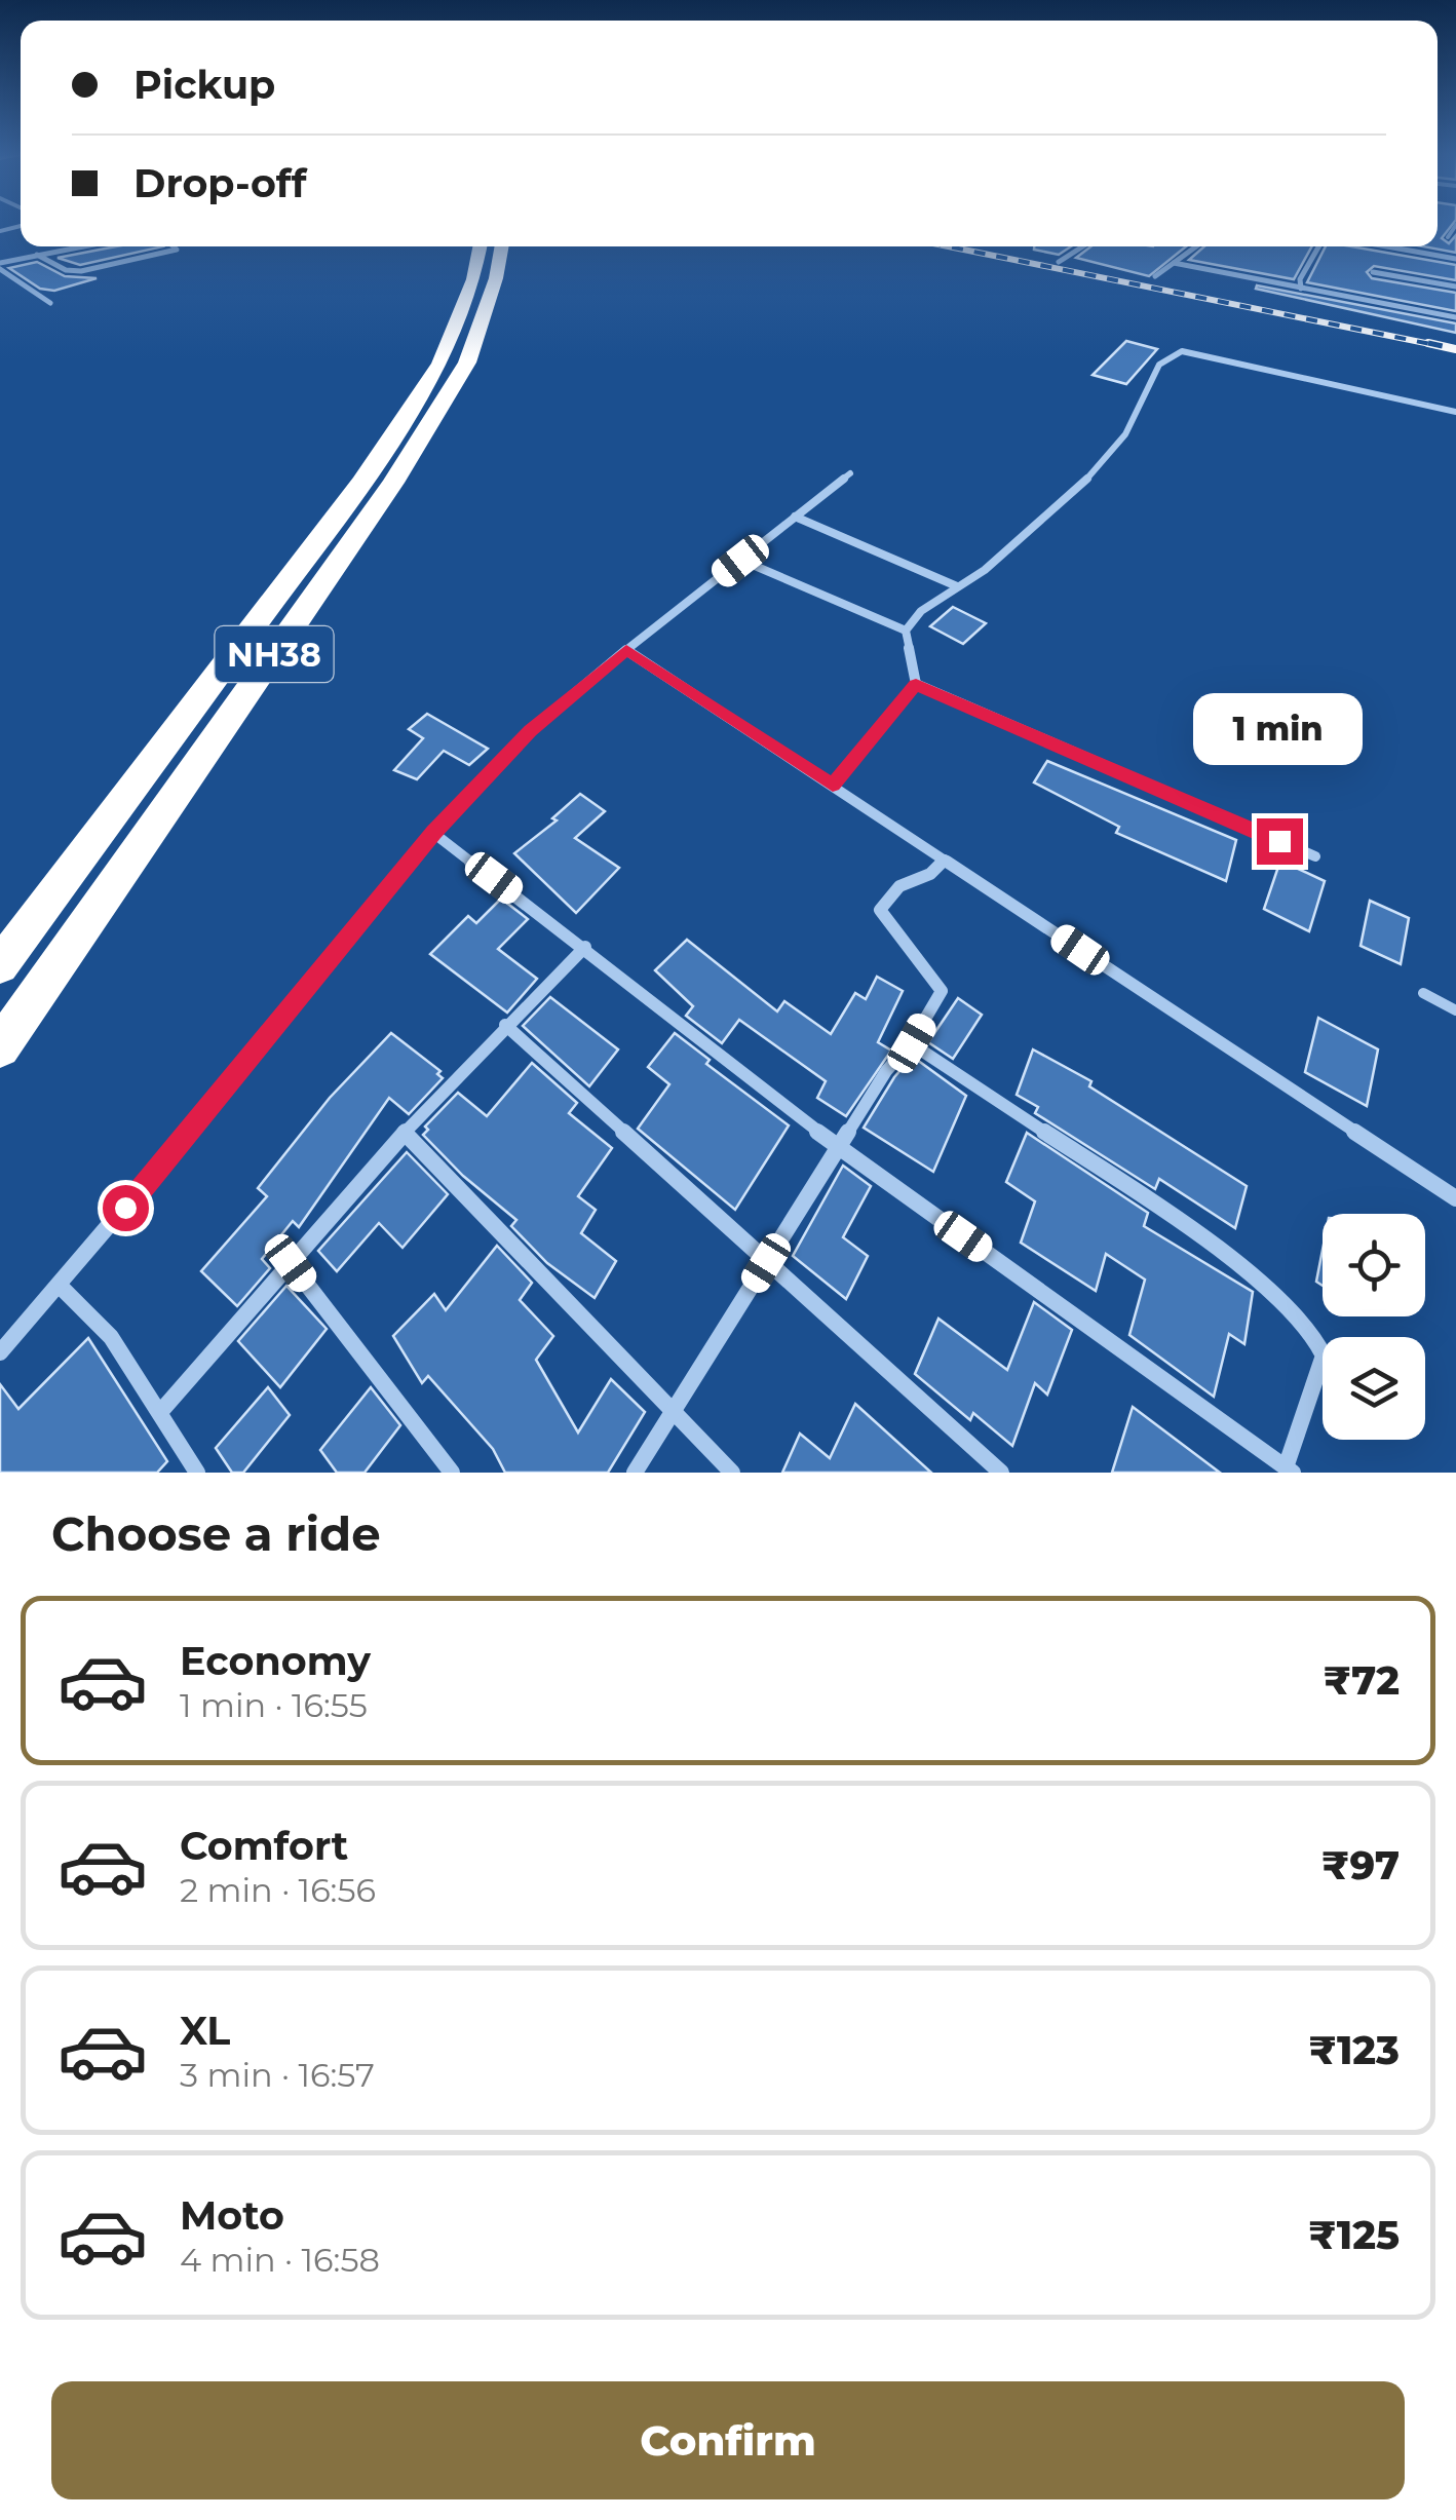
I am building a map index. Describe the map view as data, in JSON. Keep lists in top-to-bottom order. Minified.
{"streets":{"highway":["NH38"]},"page":{"banner":["Pickup","Drop-off"],"bubble":"1 min","heading":"Choose a ride","list":[{"name":"Economy","note":"1 min · 16:55","value":"₹72"},{"name":"Comfort","note":"2 min · 16:56","value":"₹97"},{"name":"XL","note":"3 min · 16:57","value":"₹123"},{"name":"Moto","note":"4 min · 16:58","value":"₹125"}],"buttons":"Confirm"}}
